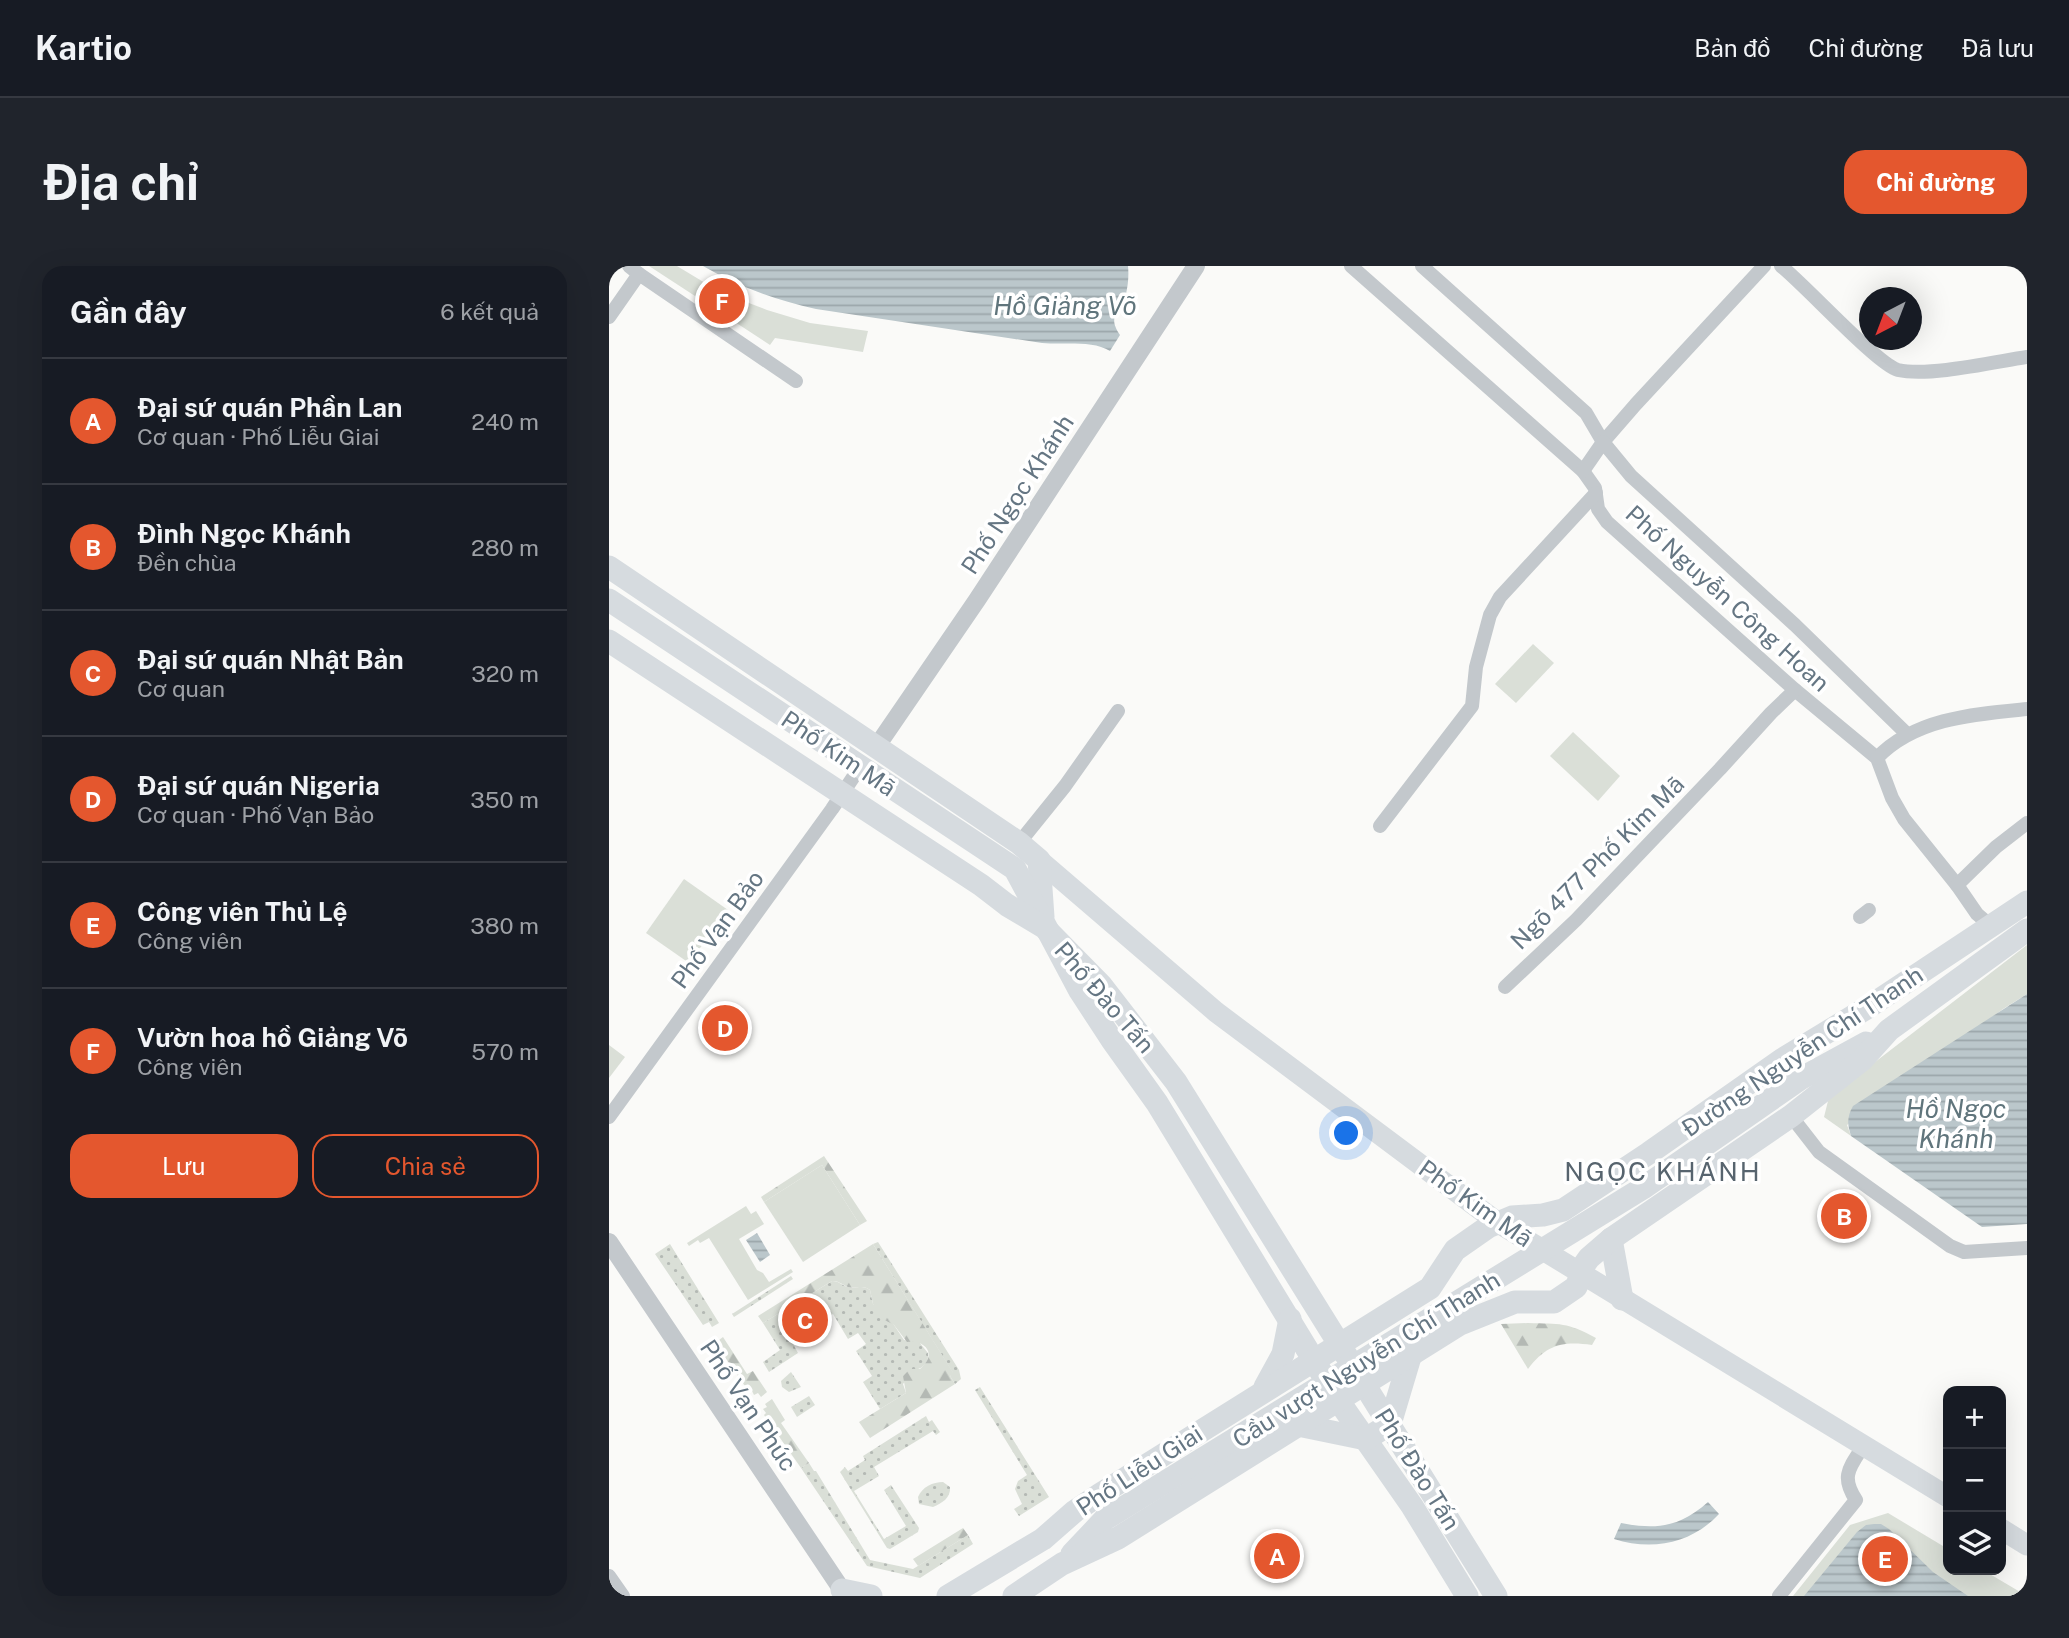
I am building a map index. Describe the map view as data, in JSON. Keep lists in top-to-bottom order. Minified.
{"streets":{"main road":["Phố Kim Mã","Phố Đào Tấn","Đường Nguyễn Chí Thanh","Cầu vượt Nguyễn Chí Thanh","Phố Liễu Giai"],"street":["Phố Ngọc Khánh","Phố Nguyễn Công Hoan","Ngõ 477 Phố Kim Mã","Phố Vạn Bảo","Phố Vạn Phúc"]},"crossings":[["Phố Ngọc Khánh","Phố Kim Mã"],["Phố Nguyễn Công Hoan","Ngõ 477 Phố Kim Mã"],["Phố Nguyễn Công Hoan","Đường Nguyễn Chí Thanh"],["Phố Kim Mã","Phố Vạn Bảo"],["Phố Kim Mã","Phố Đào Tấn"],["Phố Kim Mã","Đường Nguyễn Chí Thanh"],["Phố Kim Mã","Phố Liễu Giai"],["Phố Đào Tấn","Phố Liễu Giai"],["Đường Nguyễn Chí Thanh","Cầu vượt Nguyễn Chí Thanh"],["Đường Nguyễn Chí Thanh","Phố Liễu Giai"],["Cầu vượt Nguyễn Chí Thanh","Phố Liễu Giai"]],"districts":["NGỌC KHÁNH"],"water":["Hồ Giảng Võ","Hồ Ngọc Khánh"],"north":"bottom left","page":{"header":"Kartio","nav":["Bản đồ","Chỉ đường","Đã lưu"],"buttons":["Chỉ đường",["Lưu","Chia sẻ"]],"title":"Địa chỉ","heading":["Gần đây","6 kết quả"],"pins":["F","D","B","C","A","E"],"list":[{"mark":"A","name":"Đại sứ quán Phần Lan","note":"Cơ quan · Phố Liễu Giai","value":"240 m"},{"mark":"B","name":"Đình Ngọc Khánh","note":"Đền chùa","value":"280 m"},{"mark":"C","name":"Đại sứ quán Nhật Bản","note":"Cơ quan","value":"320 m"},{"mark":"D","name":"Đại sứ quán Nigeria","note":"Cơ quan · Phố Vạn Bảo","value":"350 m"},{"mark":"E","name":"Công viên Thủ Lệ","note":"Công viên","value":"380 m"},{"mark":"F","name":"Vườn hoa hồ Giảng Võ","note":"Công viên","value":"570 m"}],"map_buttons":["+","−"]}}
